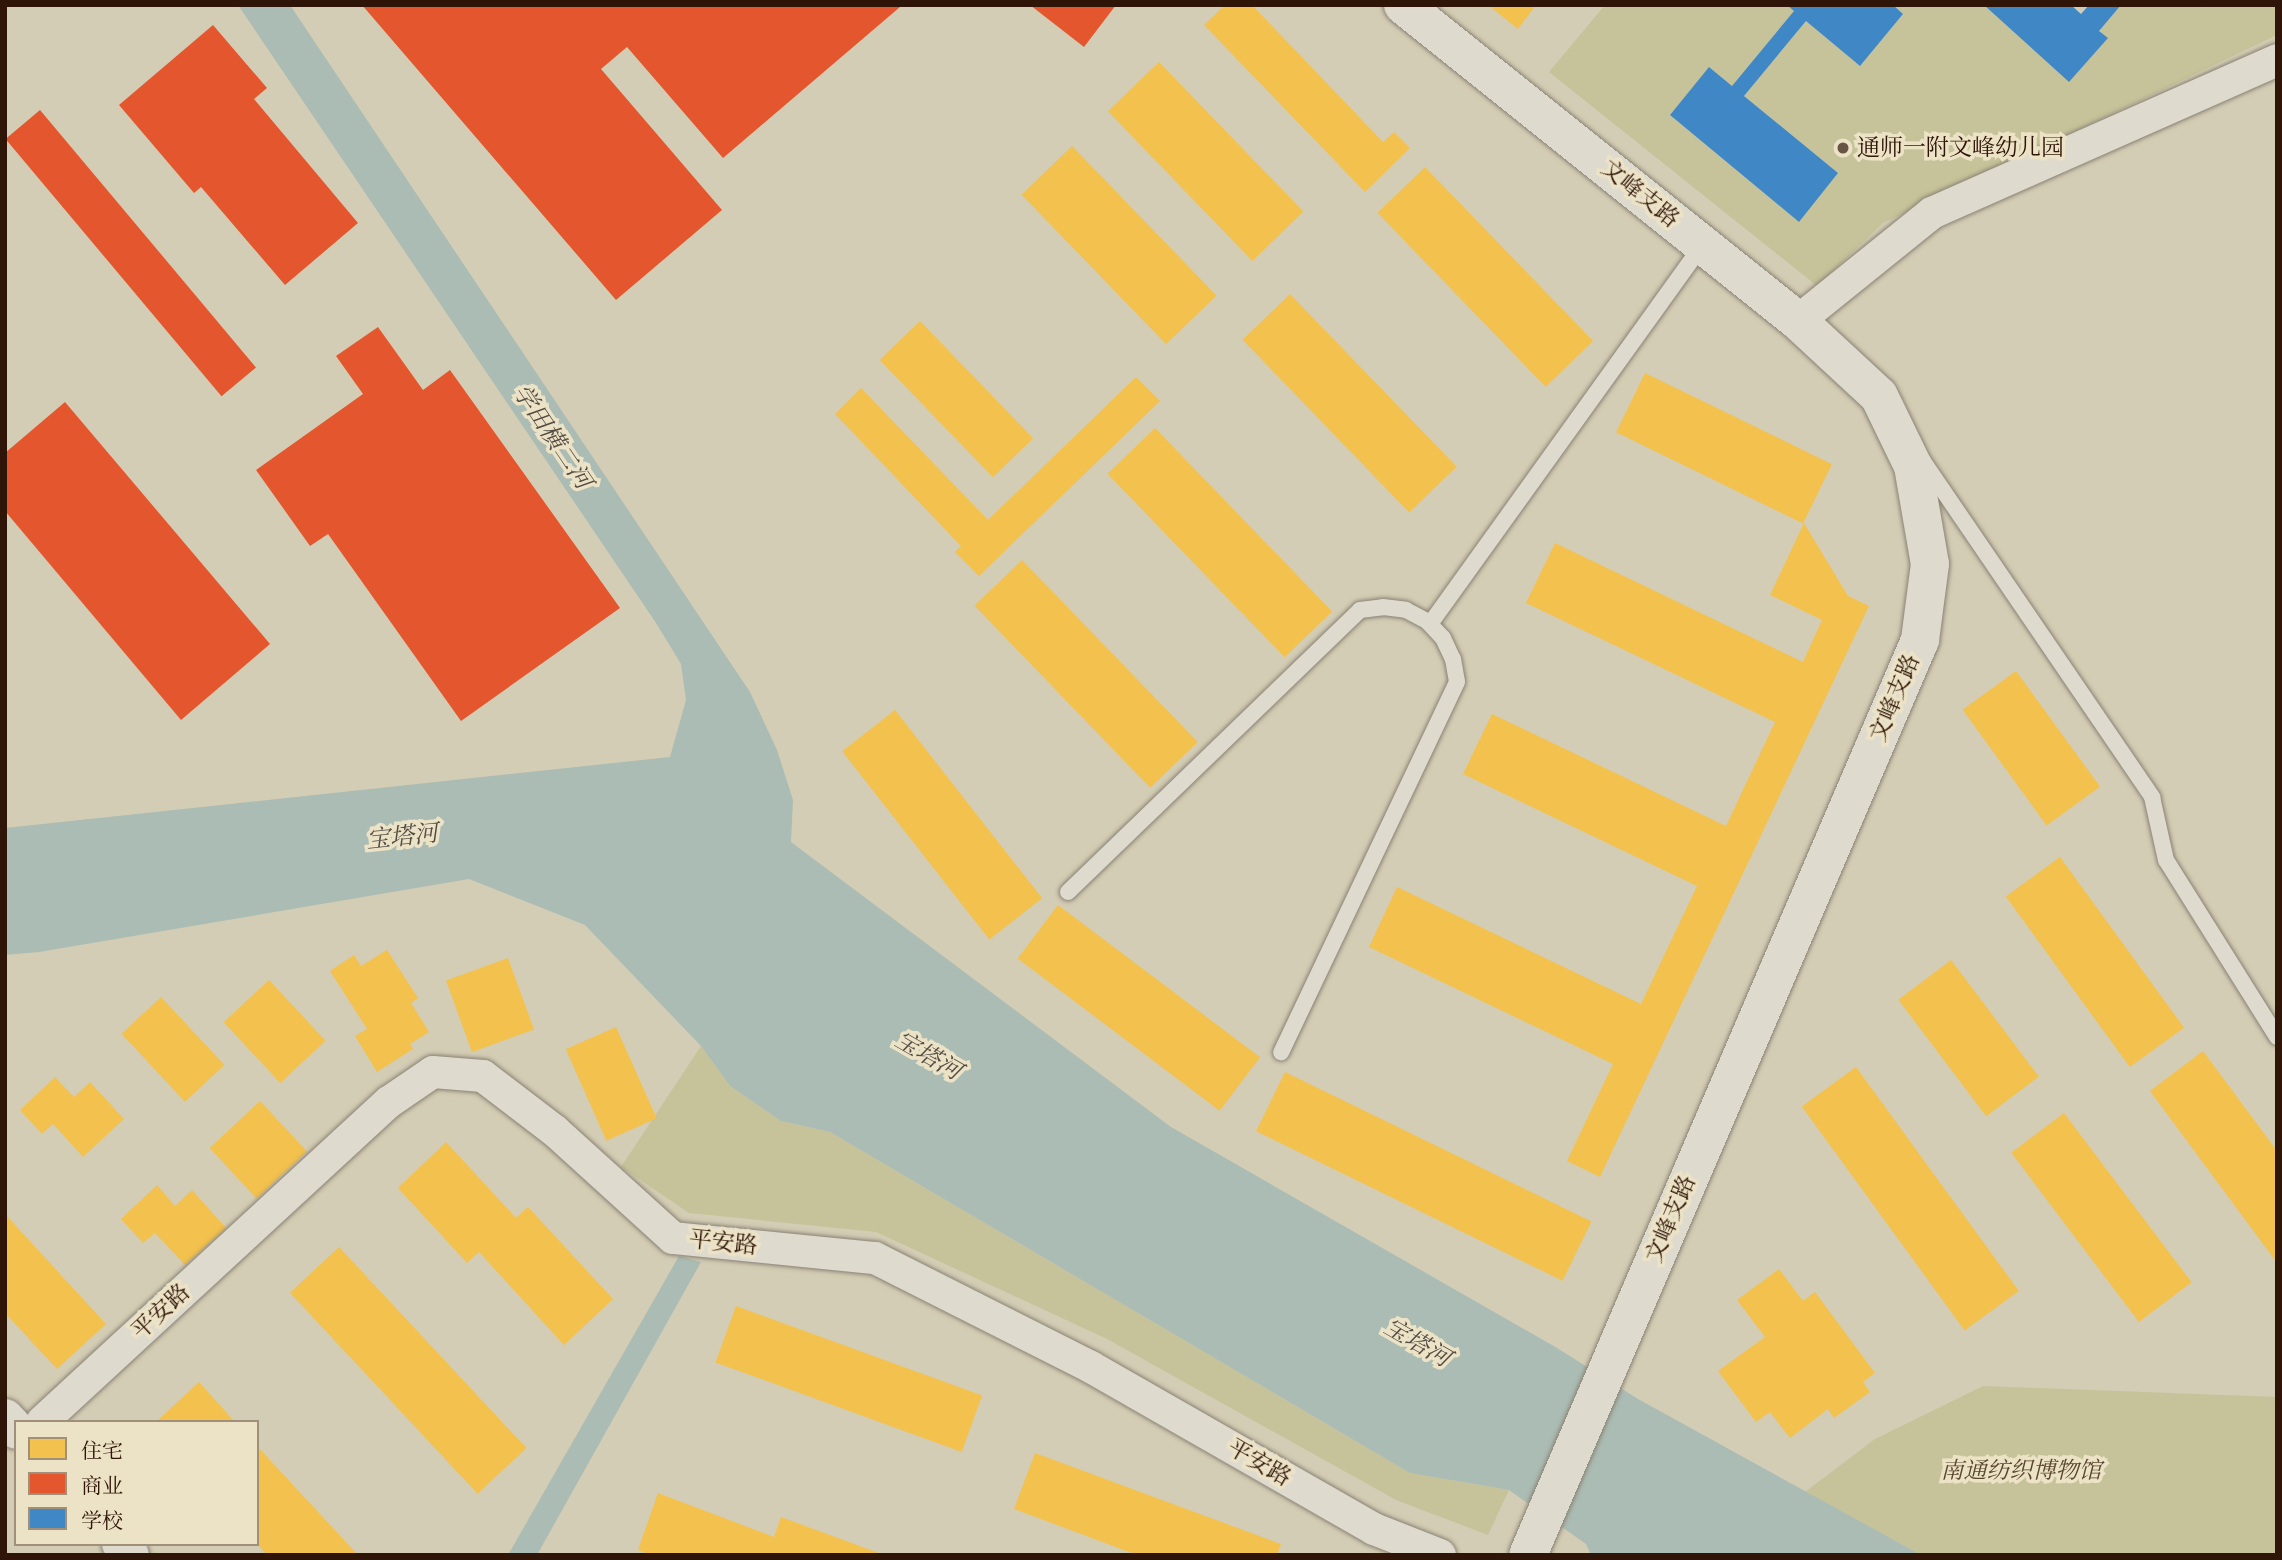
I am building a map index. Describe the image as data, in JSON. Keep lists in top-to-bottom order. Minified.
{"streets":{"street":["文峰支路","平安路"]},"water":["学田横二河","宝塔河"],"parks":["南通纺织博物馆"],"places":["通师一附文峰幼儿园"],"legend":["住宅","商业","学校"]}
